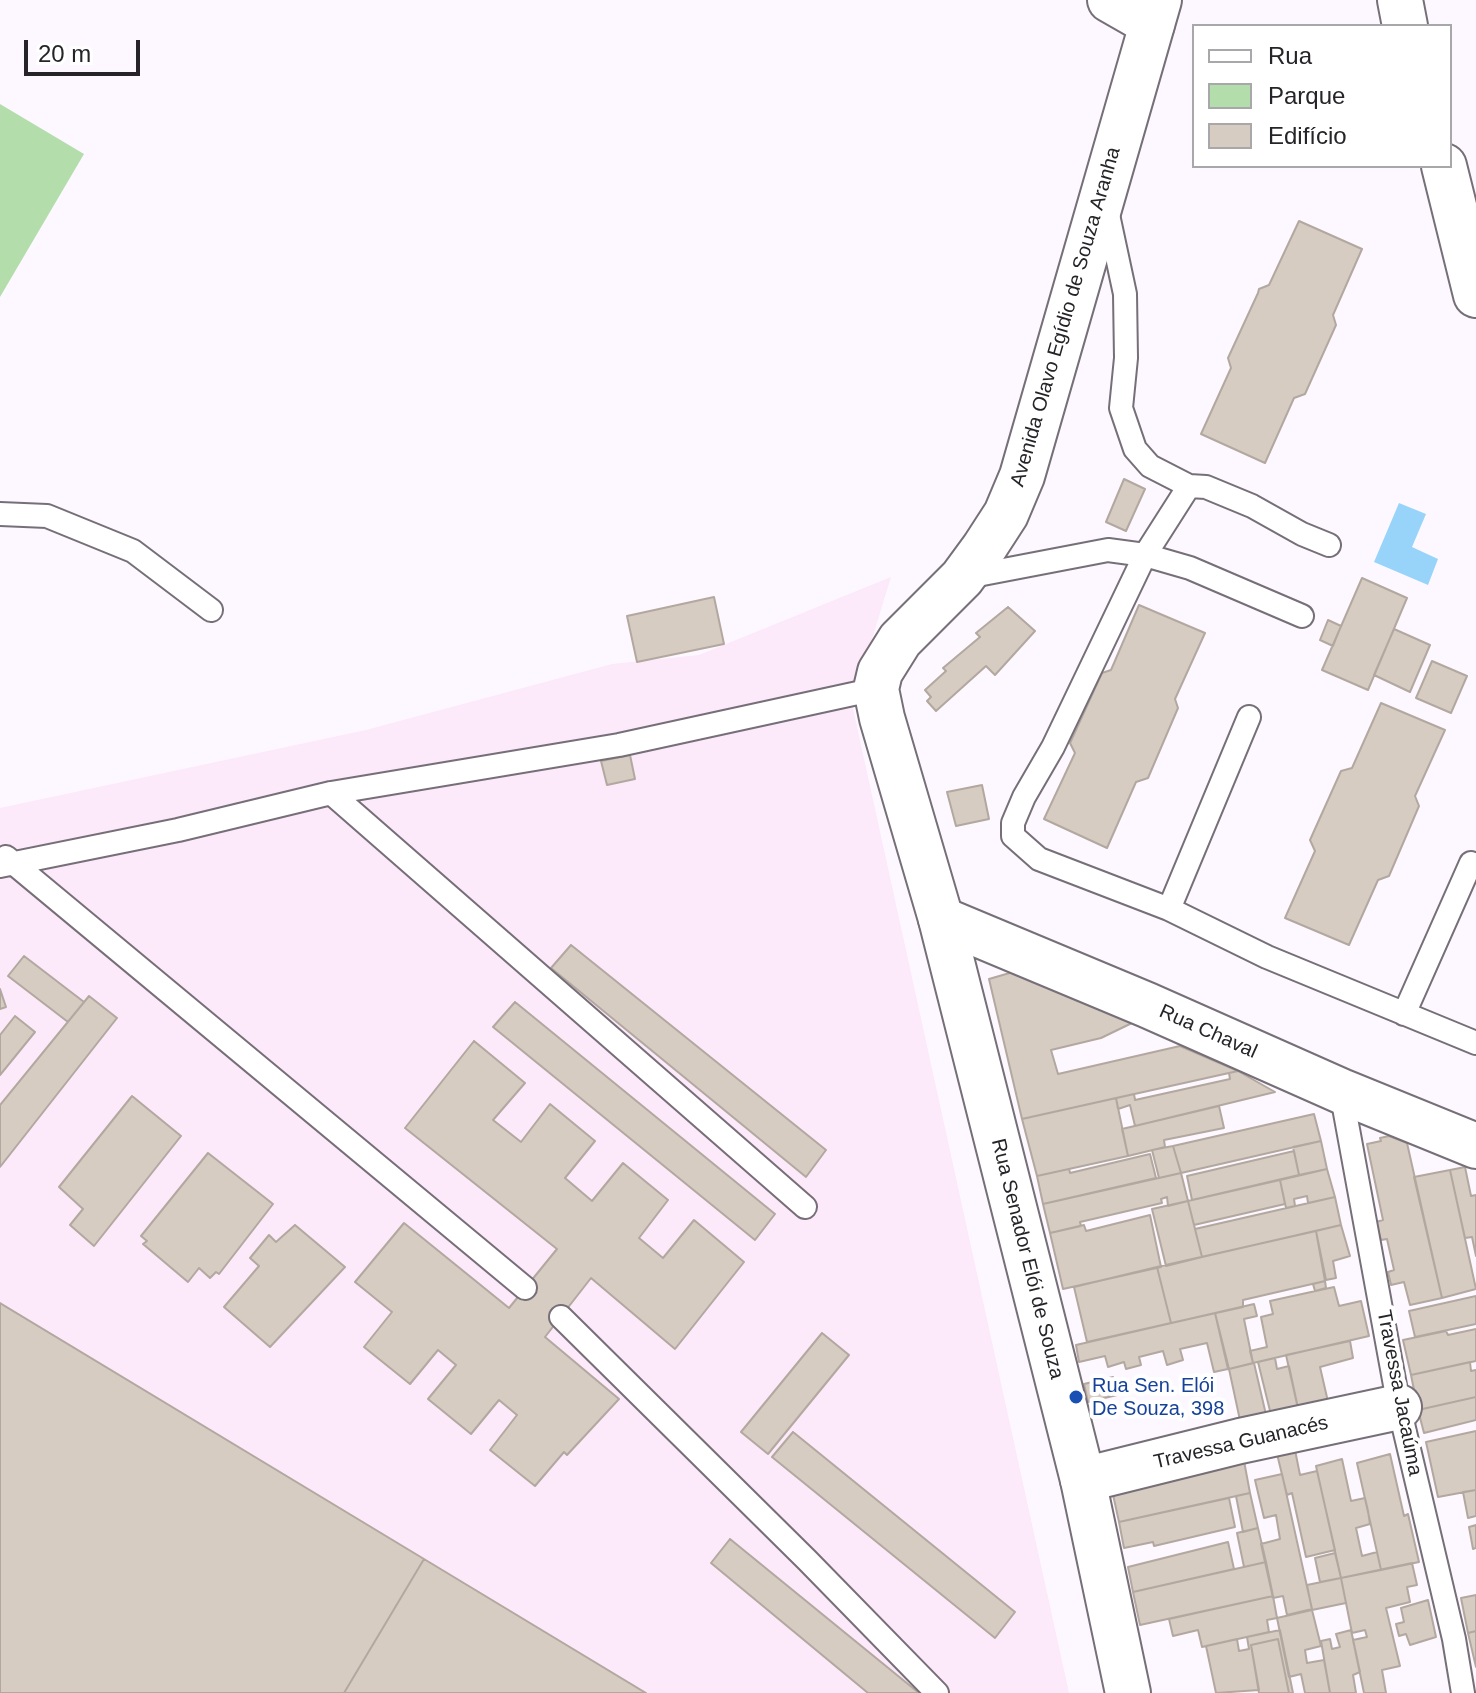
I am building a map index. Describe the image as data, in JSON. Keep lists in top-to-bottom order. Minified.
{"streets":{"main road":["Avenida Olavo Egídio de Souza Aranha","Rua Chaval","Rua Senador Elói de Souza","Travessa Guanacés"],"lane":["Travessa Jacaúma"]},"crossings":[["Rua Chaval","Rua Senador Elói de Souza"],["Rua Chaval","Travessa Jacaúma"],["Rua Senador Elói de Souza","Travessa Guanacés"],["Travessa Jacaúma","Travessa Guanacés"]],"places":["Rua Sen. Elói De Souza, 398"],"legend":["Rua","Parque","Edifício"],"scale_bar":"20 m"}
